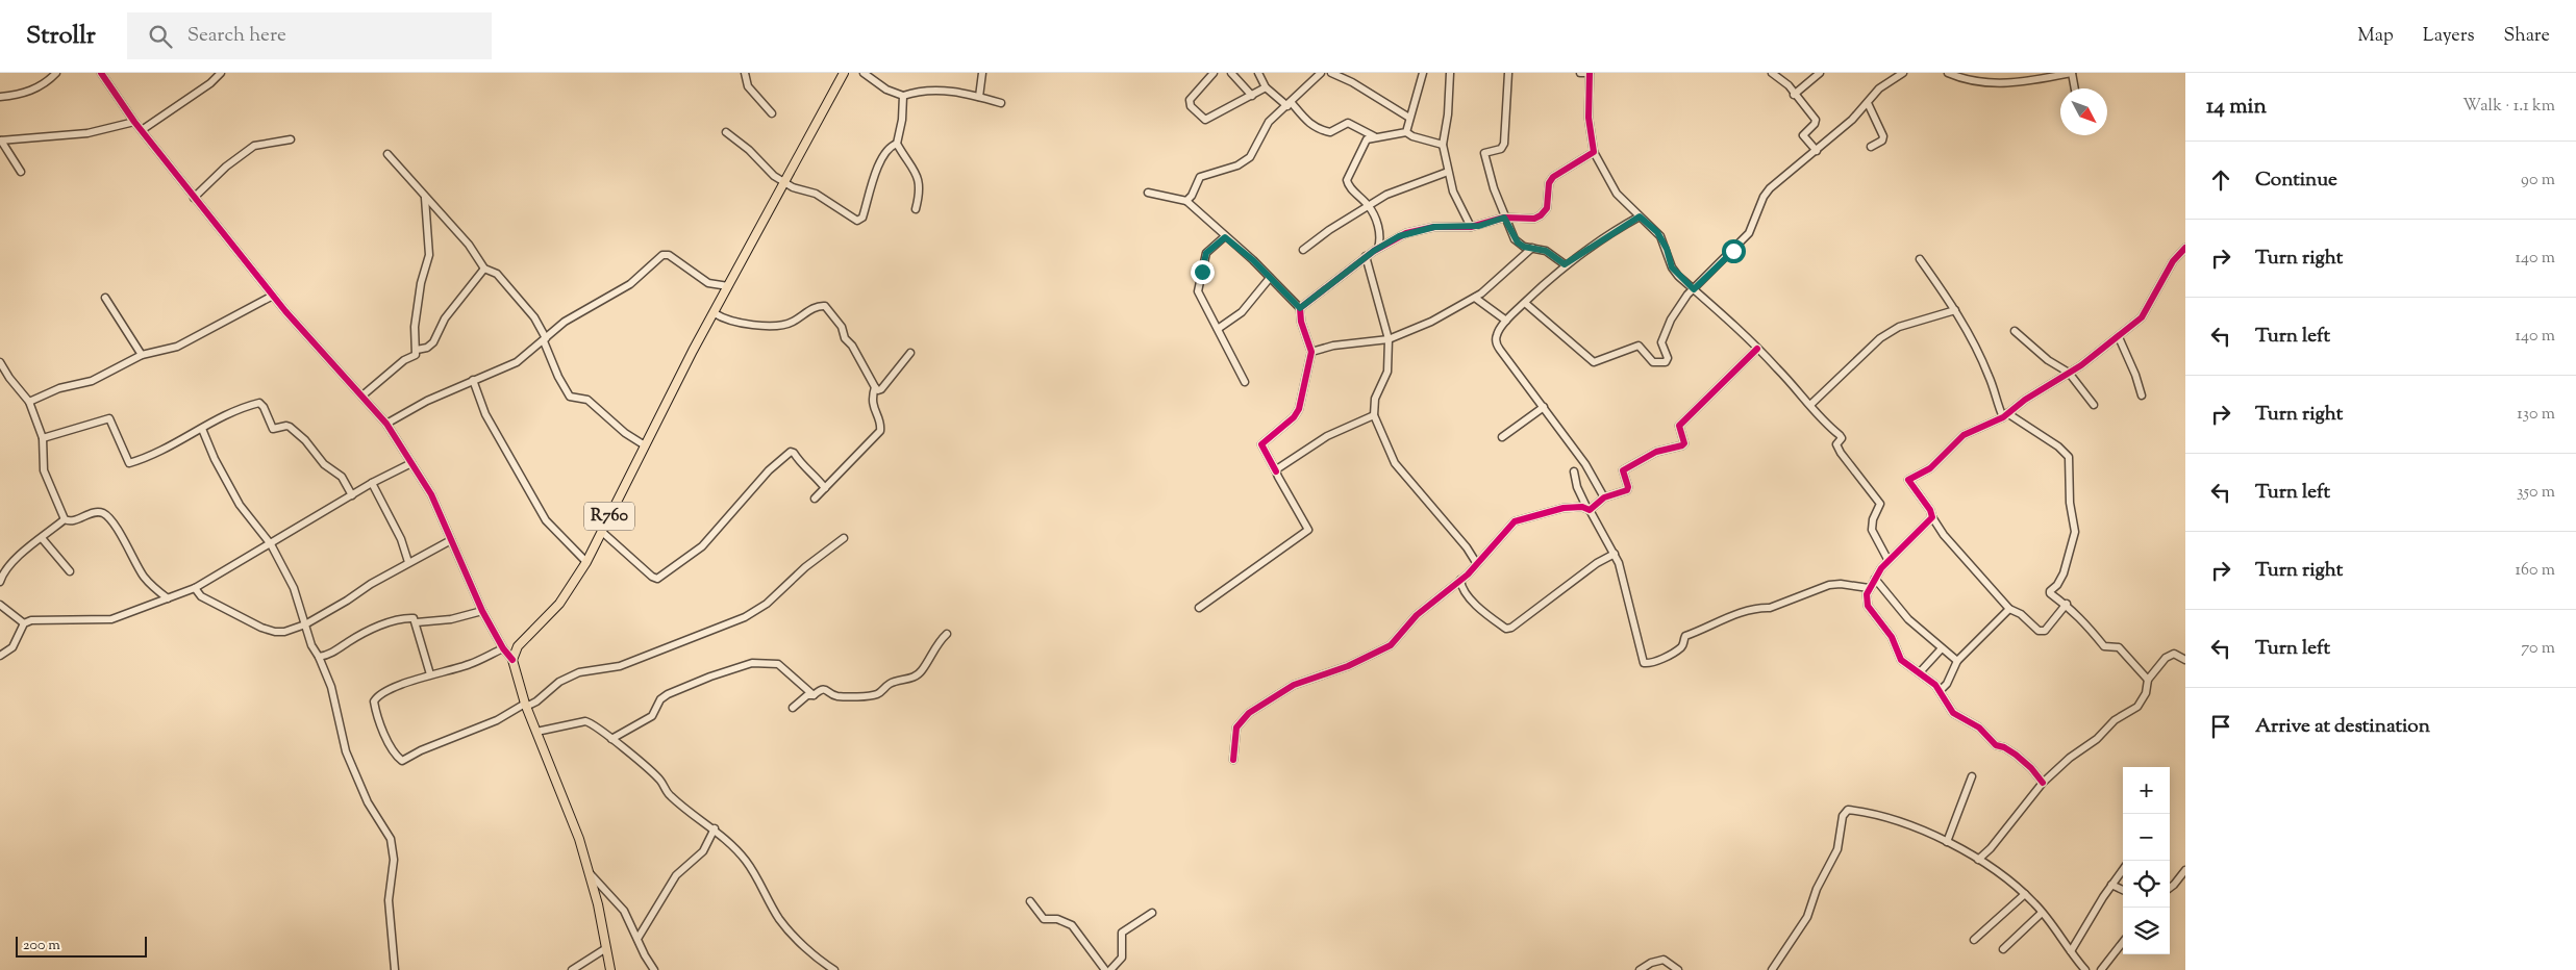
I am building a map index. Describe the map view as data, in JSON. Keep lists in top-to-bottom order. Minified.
{"streets":{"main road":["R760"]},"scale_bar":"200 m","north":"bottom right","page":{"header":"Strollr","search":"Search here","nav":["Map","Layers","Share"],"heading":["14 min","Walk · 1.1 km"],"list":[["Continue","90 m"],["Turn right","140 m"],["Turn left","140 m"],["Turn right","130 m"],["Turn left","350 m"],["Turn right","160 m"],["Turn left","70 m"],"Arrive at destination"],"map_buttons":["+","−"],"scale":"200 m"}}
